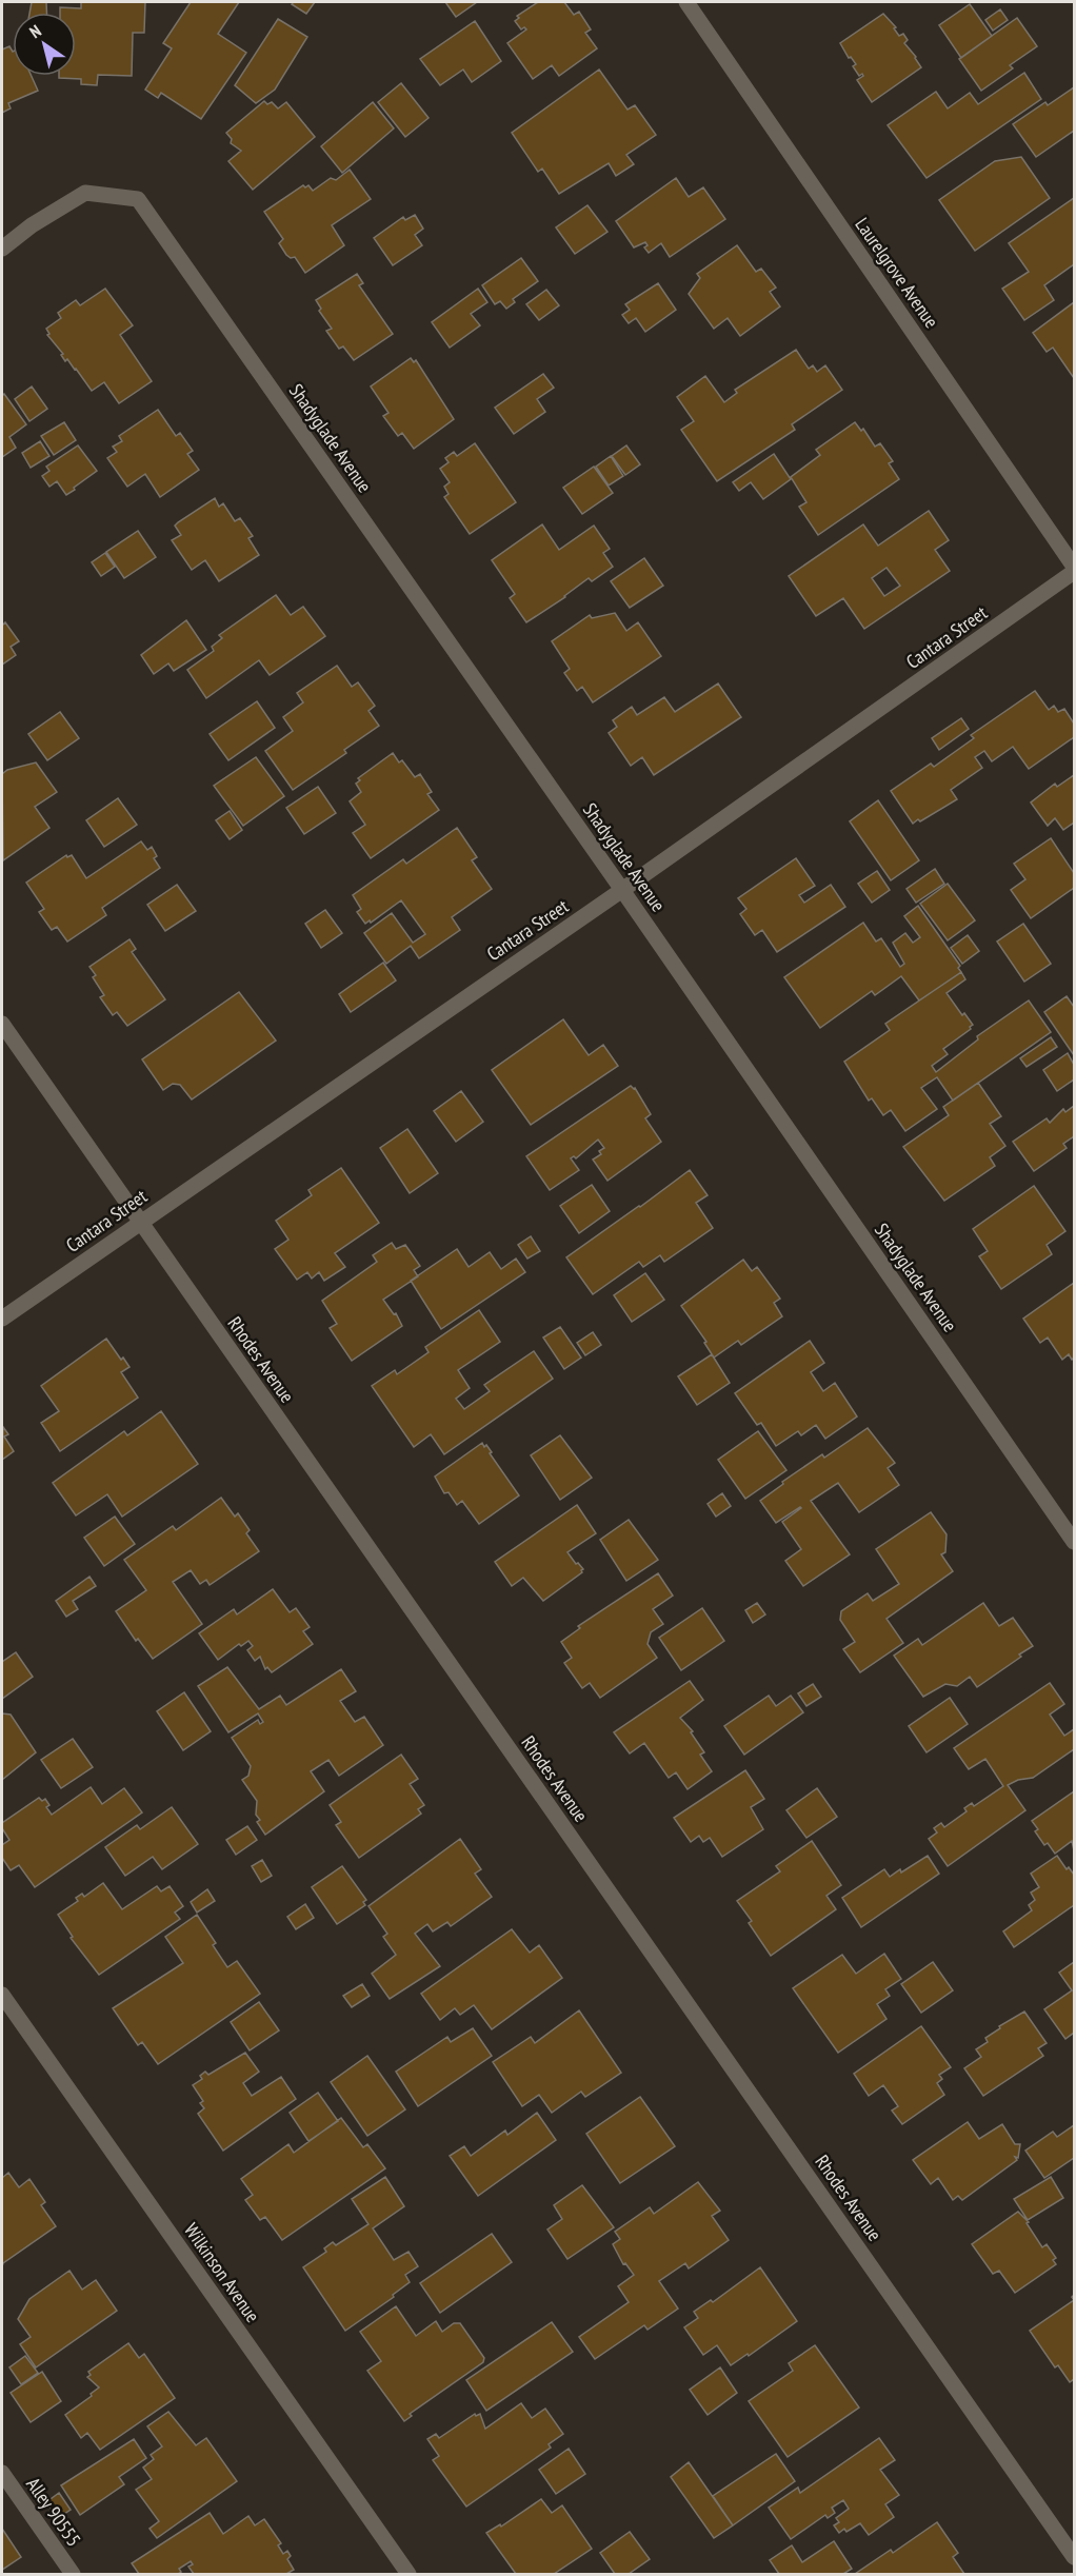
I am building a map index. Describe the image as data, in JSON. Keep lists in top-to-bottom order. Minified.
{"streets":{"street":["Laurelgrove Avenue","Shadyglade Avenue","Cantara Street","Rhodes Avenue","Wilkinson Avenue","Alley 90555"]},"crossings":[["Shadyglade Avenue","Cantara Street"],["Cantara Street","Rhodes Avenue"]],"north":"top left"}
